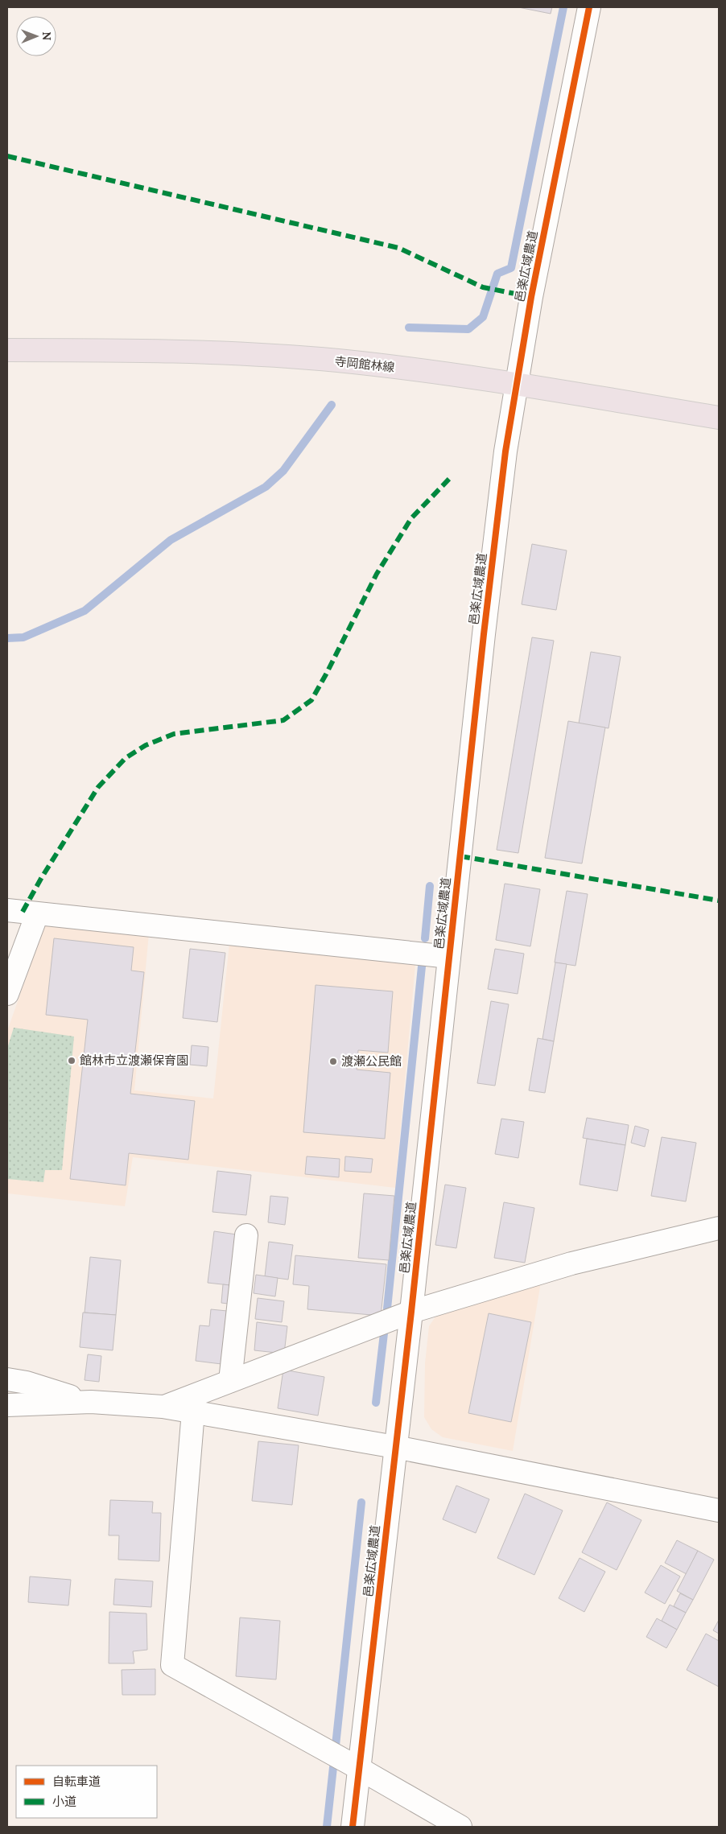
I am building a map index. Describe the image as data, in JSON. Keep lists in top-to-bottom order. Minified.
{"streets":{"main road":["寺岡館林線"],"street":["邑楽広域農道"]},"crossings":[["邑楽広域農道","寺岡館林線"]],"places":["館林市立渡瀬保育園","渡瀬公民館"],"legend":["自転車道","小道"],"north":"right"}
